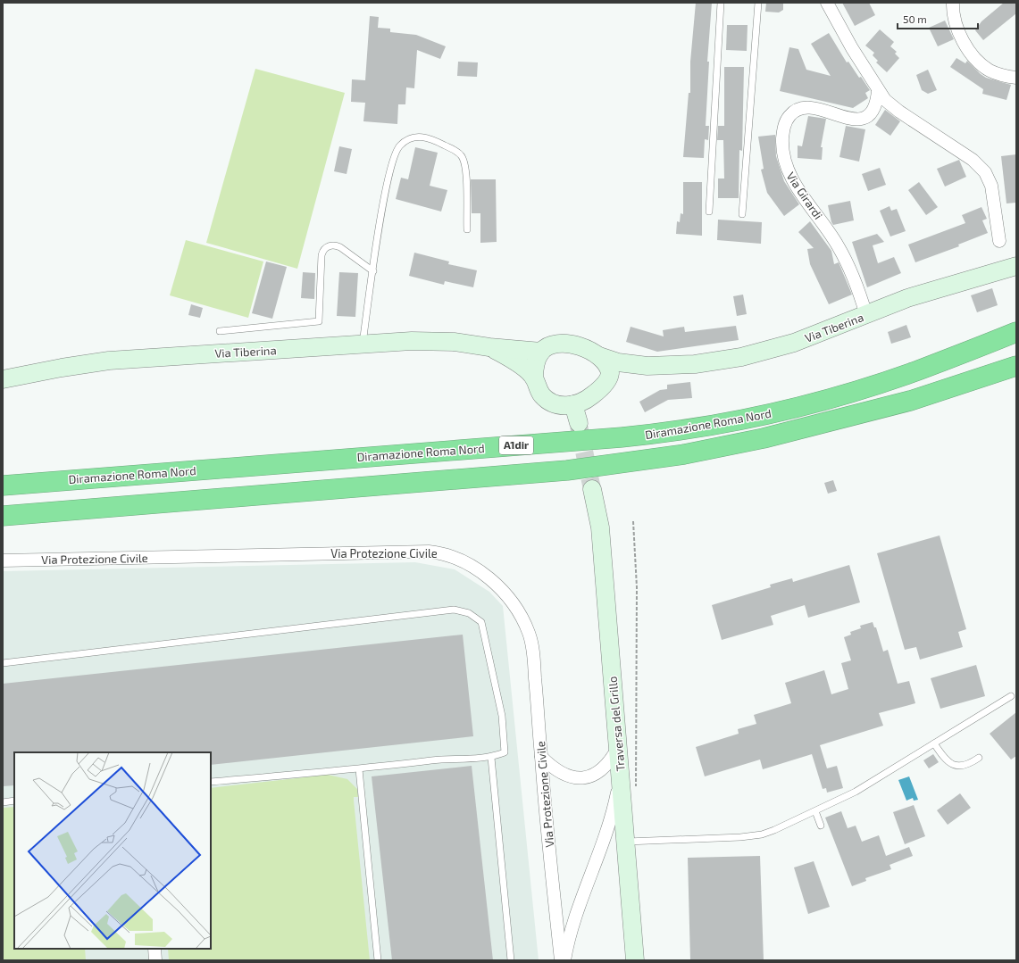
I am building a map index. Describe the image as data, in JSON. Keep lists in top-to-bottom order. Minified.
{"streets":{"highway":["Diramazione Roma Nord","A1dir"],"main road":["Via Tiberina","Traversa del Grillo"],"street":["Via Girardi","Via Protezione Civile"]},"crossings":[["Via Girardi","Via Tiberina"]],"scale_bar":"50 m"}
